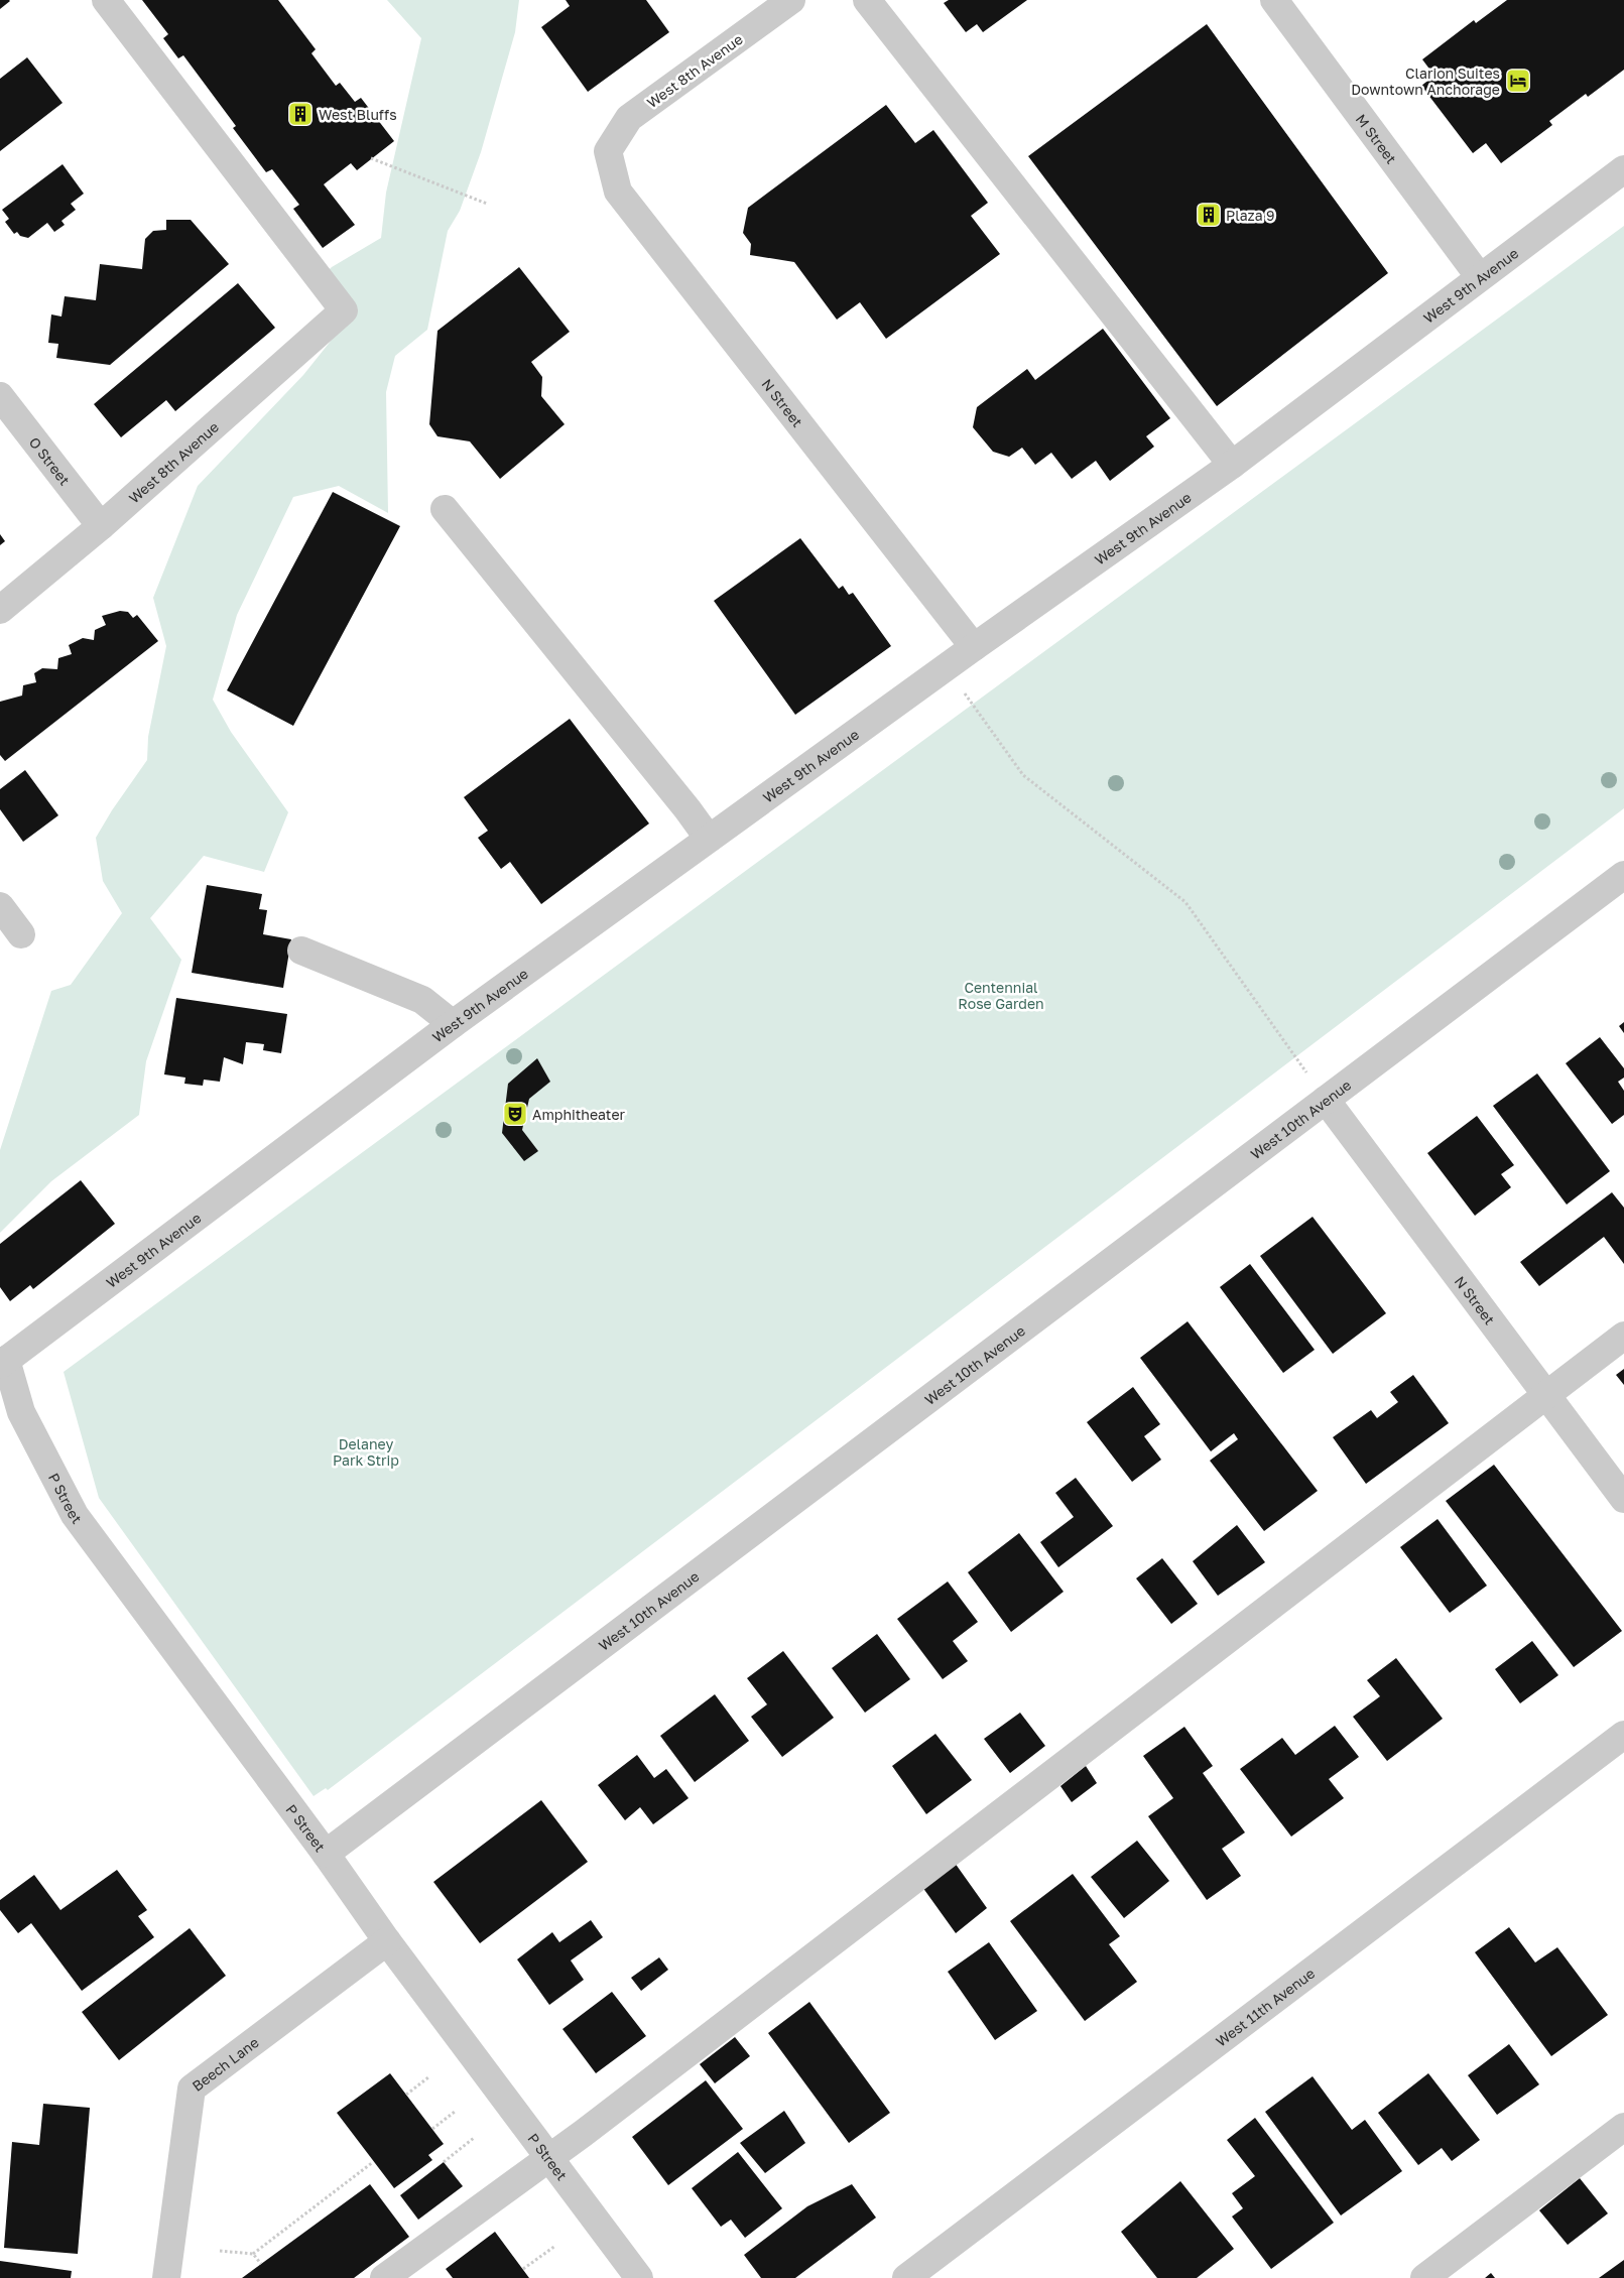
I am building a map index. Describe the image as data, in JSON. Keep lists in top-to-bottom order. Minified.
{"streets":{"street":["West 8th Avenue","M Street","West 9th Avenue","N Street","O Street","West 10th Avenue","P Street","West 11th Avenue","Beech Lane"]},"crossings":[["West 8th Avenue","N Street"],["West 8th Avenue","O Street"],["M Street","West 9th Avenue"],["West 9th Avenue","N Street"],["West 9th Avenue","P Street"],["N Street","West 10th Avenue"],["West 10th Avenue","P Street"],["P Street","Beech Lane"]],"parks":["Centennial Rose Garden","Delaney Park Strip"],"places":{"hotel":["Clarion Suites Downtown Anchorage"],"building":["West Bluffs","Plaza 9"],"theatre":["Amphitheater"]}}
